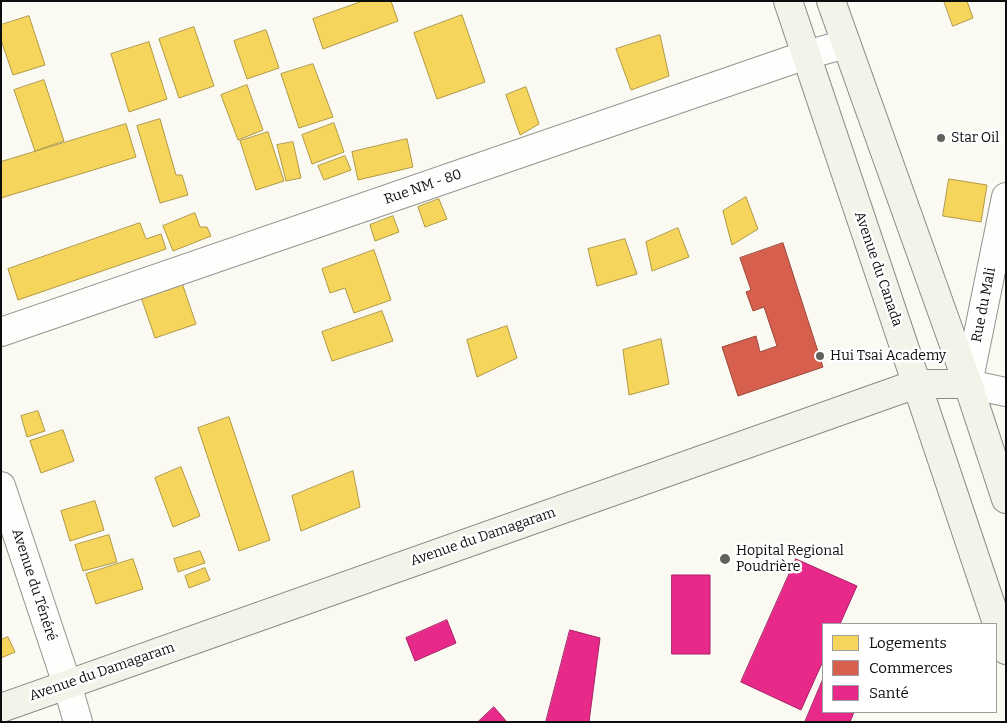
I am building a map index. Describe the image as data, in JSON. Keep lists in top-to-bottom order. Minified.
{"streets":{"street":["Rue NM - 80","Avenue du Canada","Rue du Mali","Avenue du Damagaram","Avenue du Ténéré"]},"crossings":[["Rue NM - 80","Avenue du Canada"],["Avenue du Canada","Avenue du Damagaram"],["Rue du Mali","Avenue du Damagaram"],["Avenue du Damagaram","Avenue du Ténéré"]],"places":["Star Oil","Hui Tsai Academy","Hopital Regional Poudrière"],"legend":["Logements","Commerces","Santé"]}
